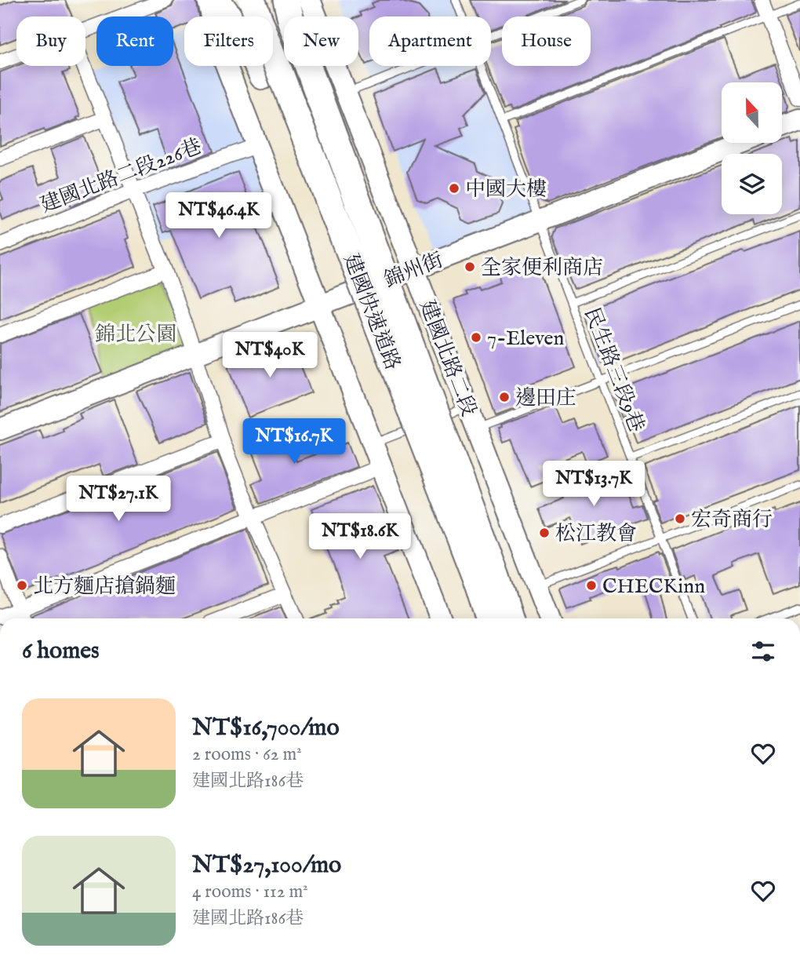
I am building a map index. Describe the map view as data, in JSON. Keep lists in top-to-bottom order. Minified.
{"streets":{"highway":["建國快速道路"],"street":["建國北路二段226巷","錦州街","建國北路二段"],"lane":["民生路三段9巷"]},"crossings":[["錦州街","建國北路二段"],["錦州街","民生路三段9巷"]],"parks":["錦北公園"],"places":["中國大樓","全家便利商店","7-Eleven","邊田庄","宏奇商行","松江教會","北方麵店搶鍋麵","CHECKinn"],"north":"top","page":{"chip":["Buy","Rent","Filters","New","Apartment","House"],"price":["NT$46.4K","NT$40K","NT$16.7K","NT$13.7K","NT$27.1K","NT$18.6K"],"heading":"6 homes","list":[{"name":"NT$16,700/mo","note":"2 rooms · 62 m² · 建國北路186巷"},{"name":"NT$27,100/mo","note":"4 rooms · 112 m² · 建國北路186巷"}]}}
